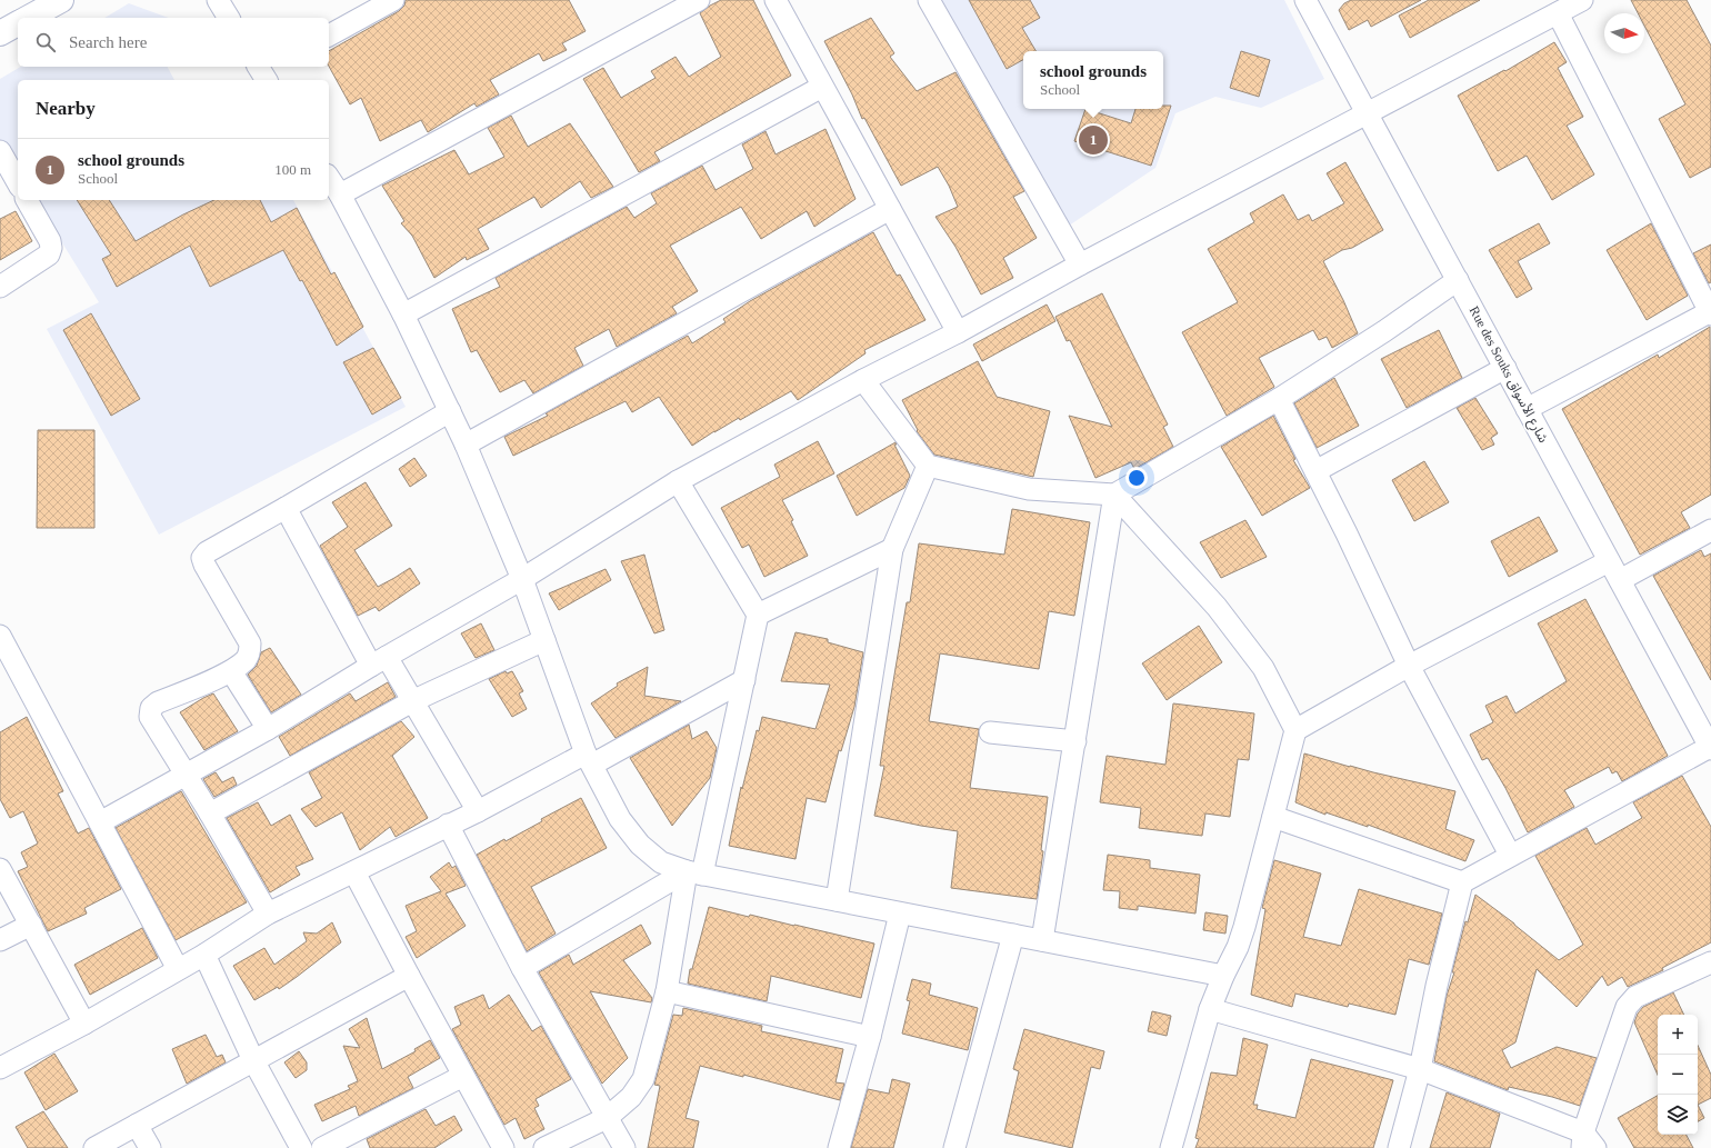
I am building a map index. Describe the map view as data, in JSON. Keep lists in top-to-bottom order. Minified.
{"streets":{"street":["Rue des Souks شارع الأسواق"]},"north":"right","page":{"search":"Search here","popup":["school grounds","School"],"heading":"Nearby","pins":"1","list":[{"mark":"1","name":"school grounds","note":"School","value":"100 m"}],"map_buttons":["+","−"]}}
